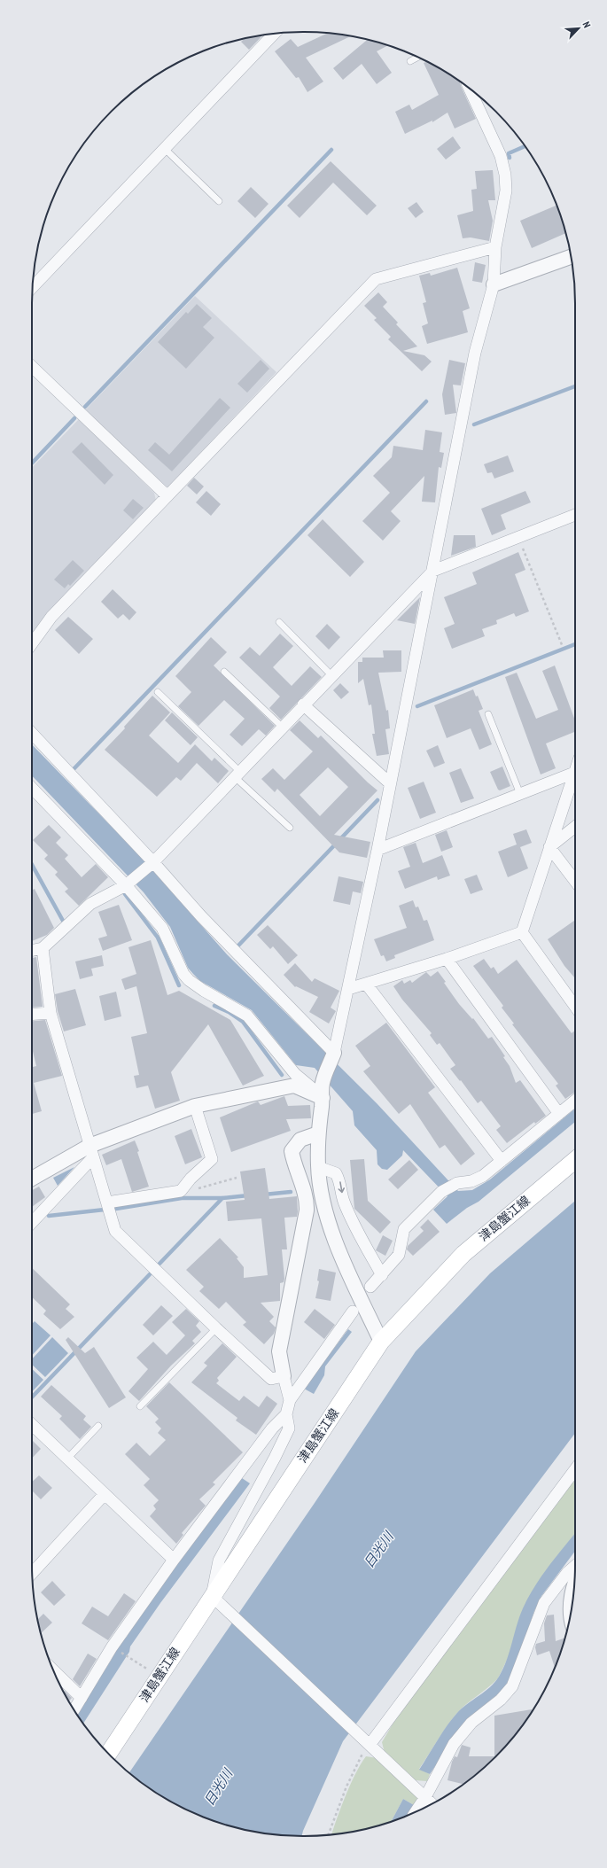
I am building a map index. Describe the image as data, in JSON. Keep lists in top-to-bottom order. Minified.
{"streets":{"main road":["津島蟹江線"]},"water":["日光川"],"north":"top right"}
